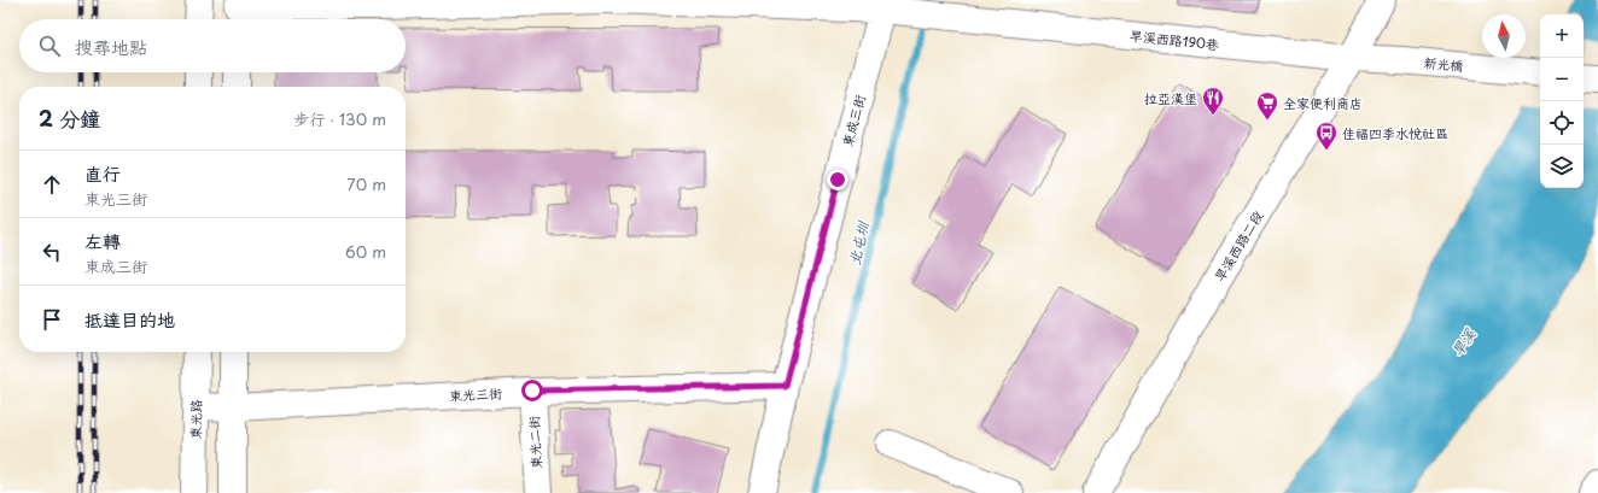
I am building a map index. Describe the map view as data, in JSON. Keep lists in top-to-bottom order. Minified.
{"streets":{"street":["旱溪西路190巷","新光橋","東成三街","旱溪西路二段","東光三街","東光路","東光二街"]},"crossings":[["旱溪西路190巷","新光橋"],["旱溪西路190巷","東成三街"],["旱溪西路190巷","旱溪西路二段"],["東成三街","東光三街"],["東光三街","東光路"],["東光三街","東光二街"]],"water":["北屯圳","旱溪"],"places":{"restaurant":["拉亞漢堡"],"supermarket":["全家便利商店"],"bus stop":["佳福四季水悅社區"]},"north":"top","page":{"map_buttons":["+","−"],"search":"搜尋地點","heading":["2 分鐘","步行 · 130 m"],"list":[["直行","東光三街","70 m"],["左轉","東成三街","60 m"],"抵達目的地"]}}
